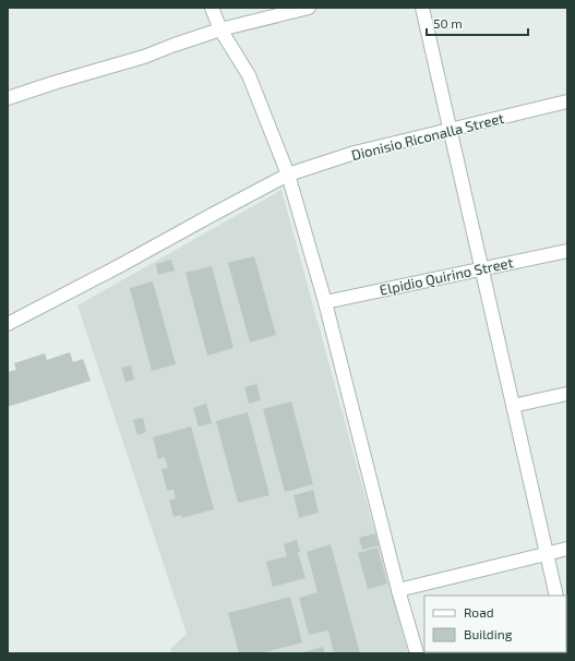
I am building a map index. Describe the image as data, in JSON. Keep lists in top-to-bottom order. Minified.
{"streets":{"street":["Dionisio Riconalla Street","Elpidio Quirino Street"]},"legend":["Road","Building"],"scale_bar":"50 m"}
